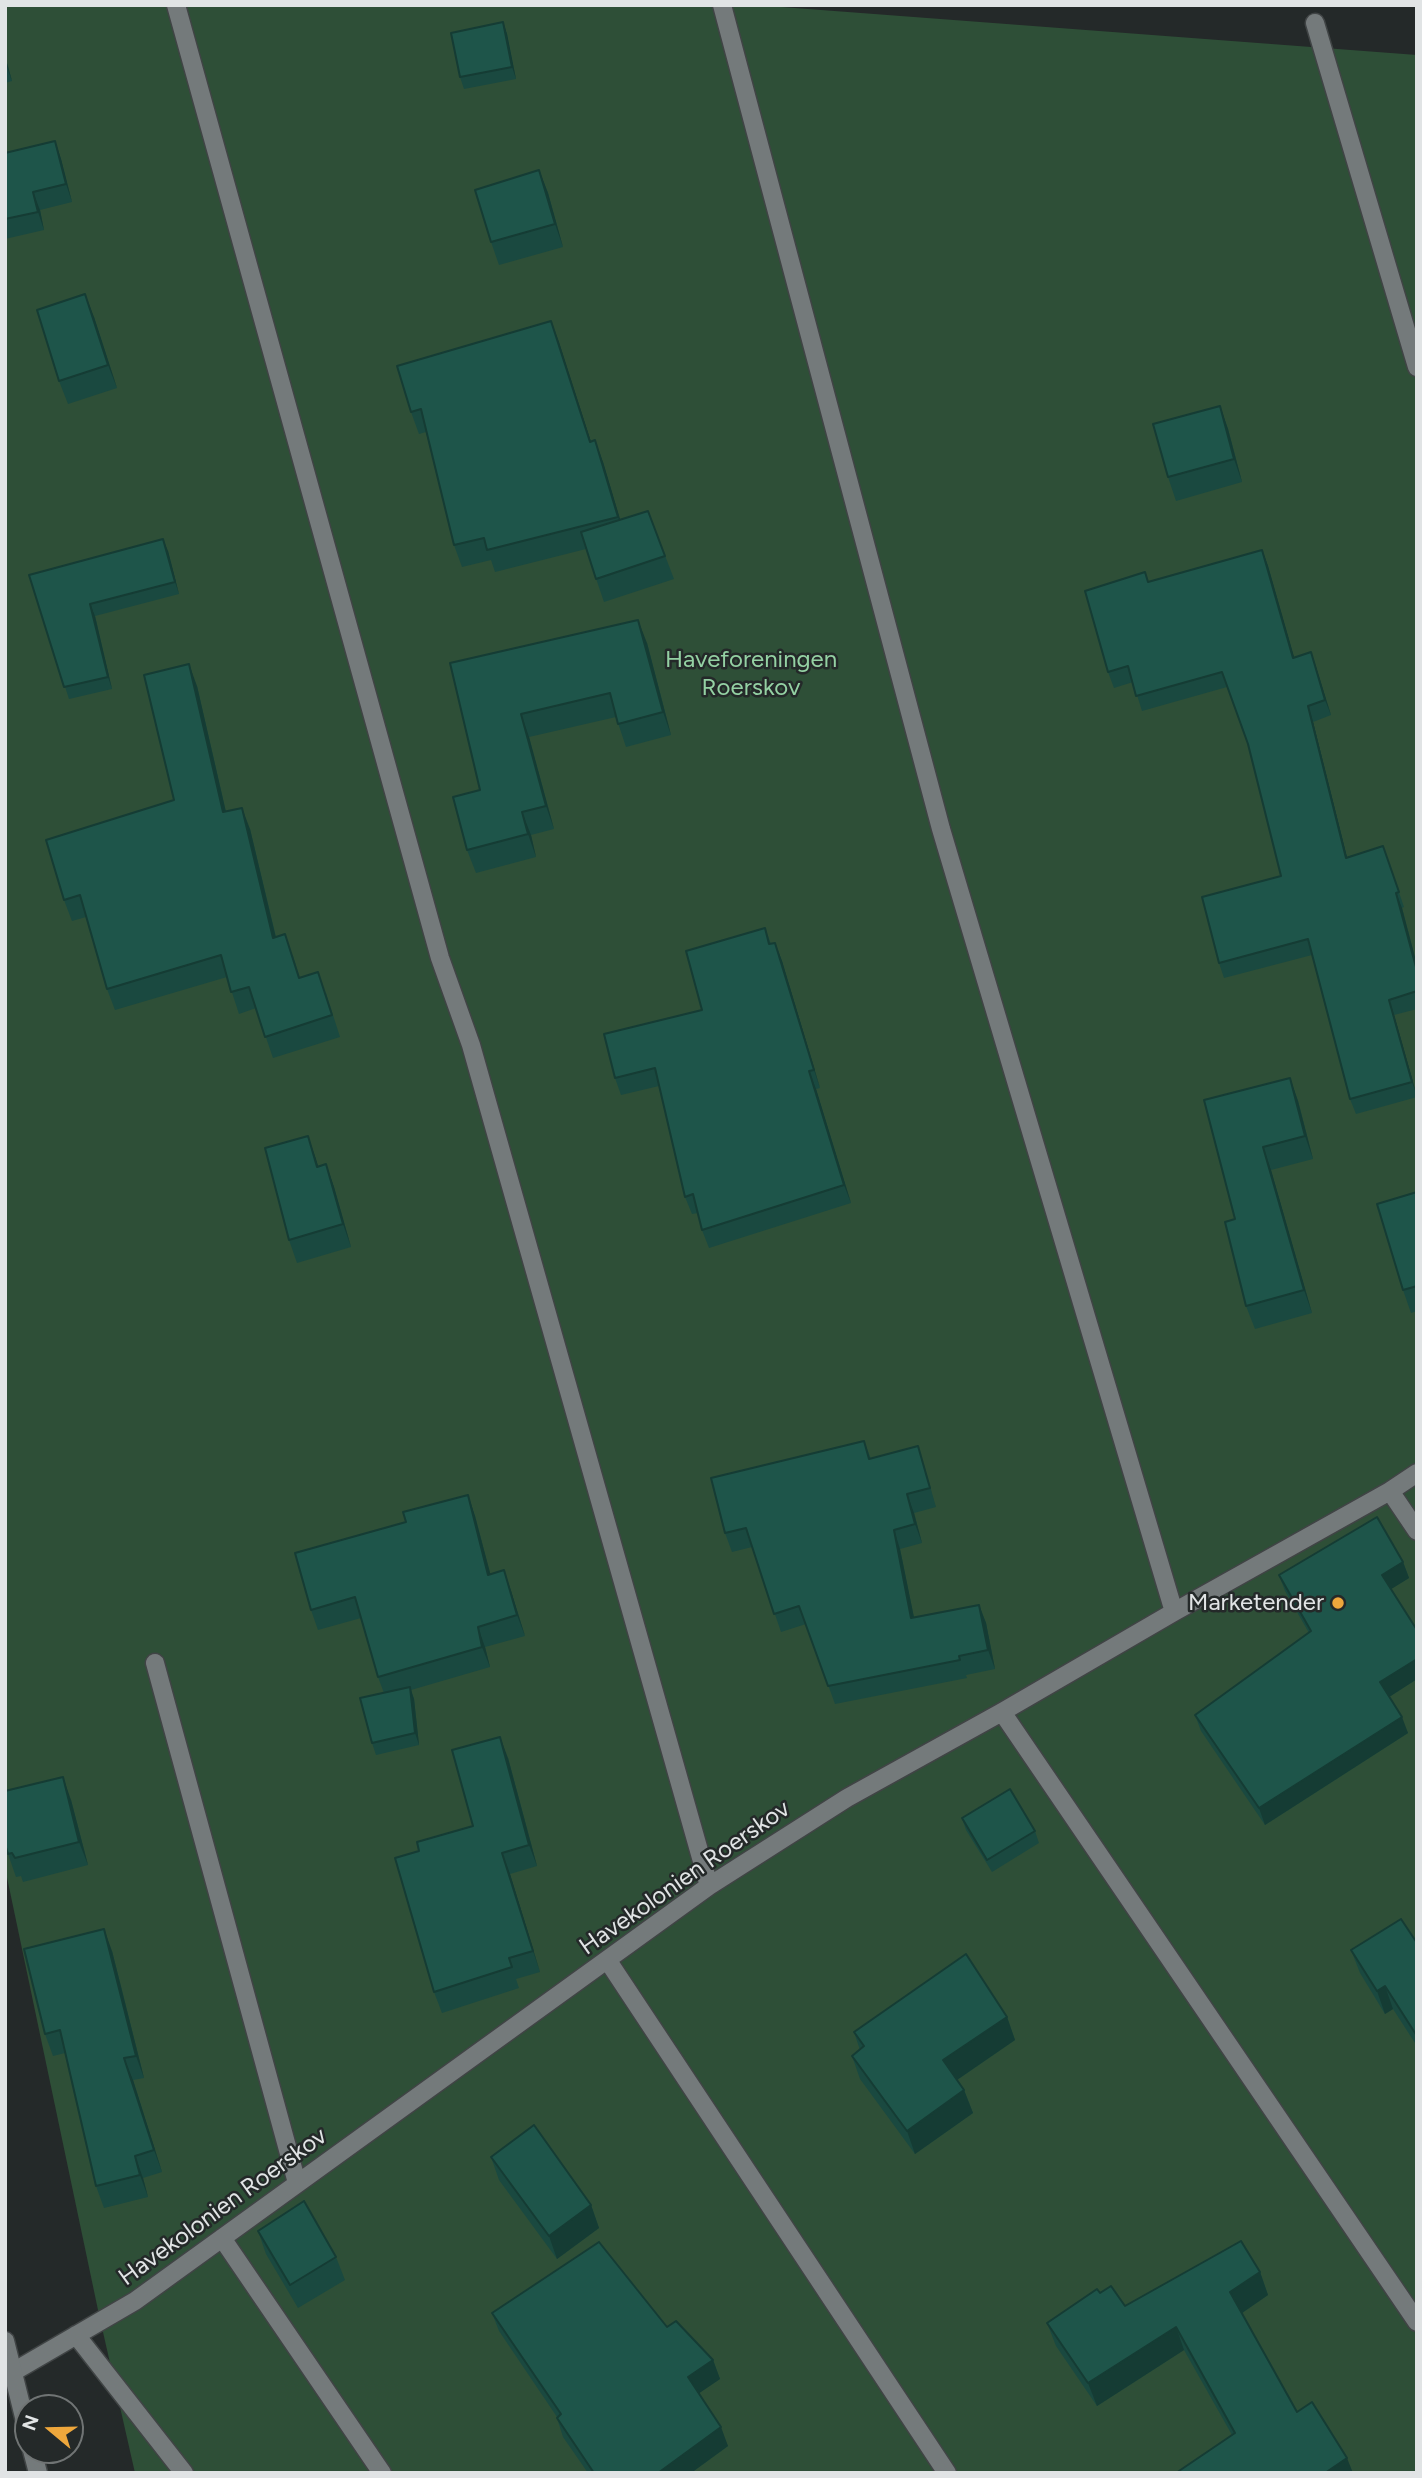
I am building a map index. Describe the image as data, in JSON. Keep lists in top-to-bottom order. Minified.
{"streets":{"street":["Havekolonien Roerskov"]},"parks":["Haveforeningen Roerskov"],"places":["Marketender"],"north":"left"}
